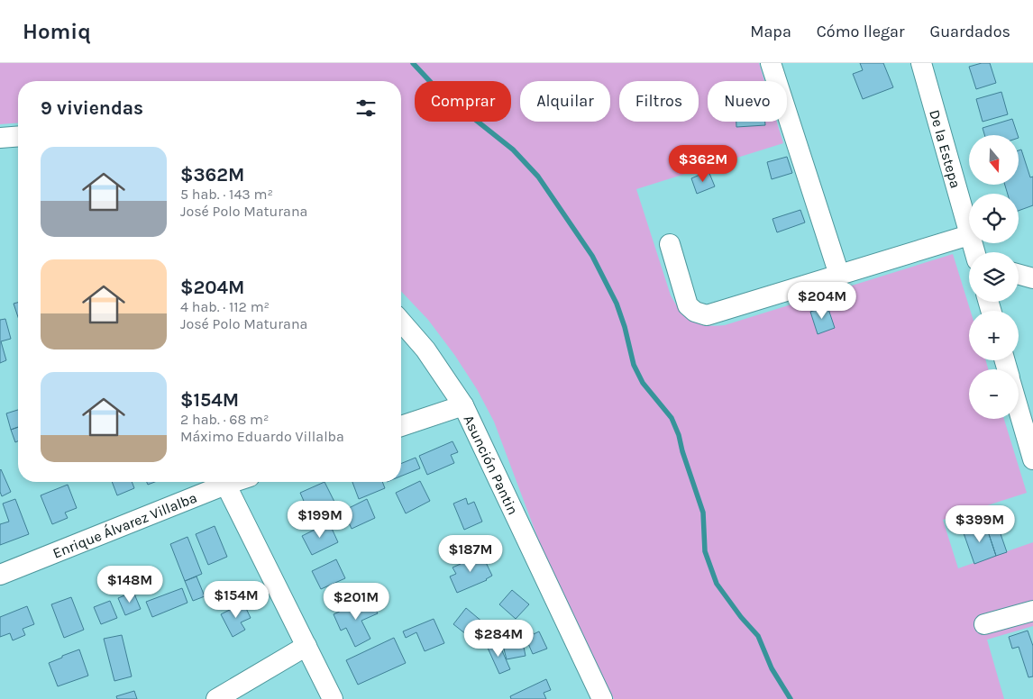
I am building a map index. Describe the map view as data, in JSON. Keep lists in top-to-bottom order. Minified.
{"streets":{"street":["De la Estepa","Asunción Pantin","Enrique Álvarez Villalba"]},"north":"bottom","page":{"header":"Homiq","nav":["Mapa","Cómo llegar","Guardados"],"chip":["Comprar","Alquilar","Filtros","Nuevo"],"heading":"9 viviendas","map_buttons":["+","−"],"list":[{"name":"$362M","note":"5 hab. · 143 m² · José Polo Maturana"},{"name":"$204M","note":"4 hab. · 112 m² · José Polo Maturana"},{"name":"$154M","note":"2 hab. · 68 m² · Máximo Eduardo Villalba"}],"price":["$362M","$204M","$199M","$399M","$187M","$148M","$154M","$201M","$284M"]}}
